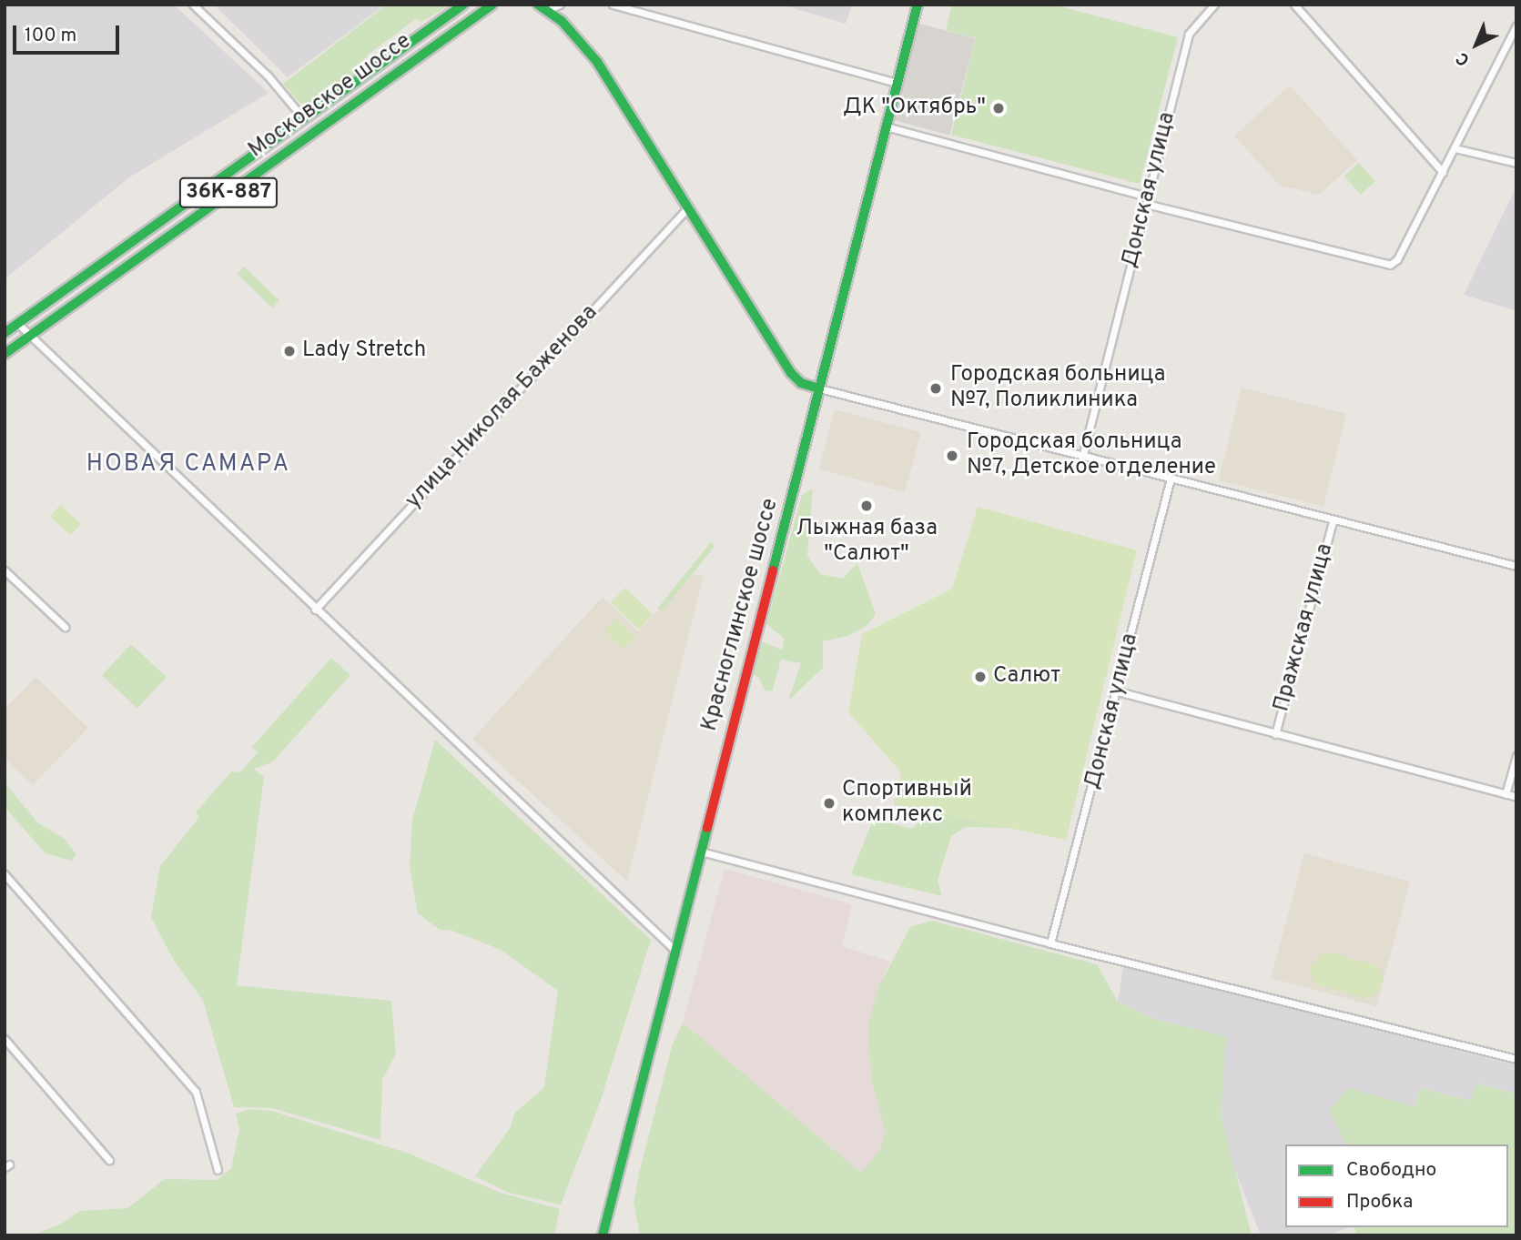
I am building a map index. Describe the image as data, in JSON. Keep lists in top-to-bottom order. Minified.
{"streets":{"main road":["Московское шоссе","36К-887","Красноглинское шоссе"],"street":["Донская улица","улица Николая Баженова","Пражская улица"]},"districts":["НОВАЯ САМАРА"],"places":["ДК \"Октябрь\"","Lady Stretch","Городская больница №7, Поликлиника","Городская больница №7, Детское отделение","Лыжная база \"Салют\"","Салют","Спортивный комплекс"],"legend":["Свободно","Пробка"],"scale_bar":"100 m","north":"bottom left"}
